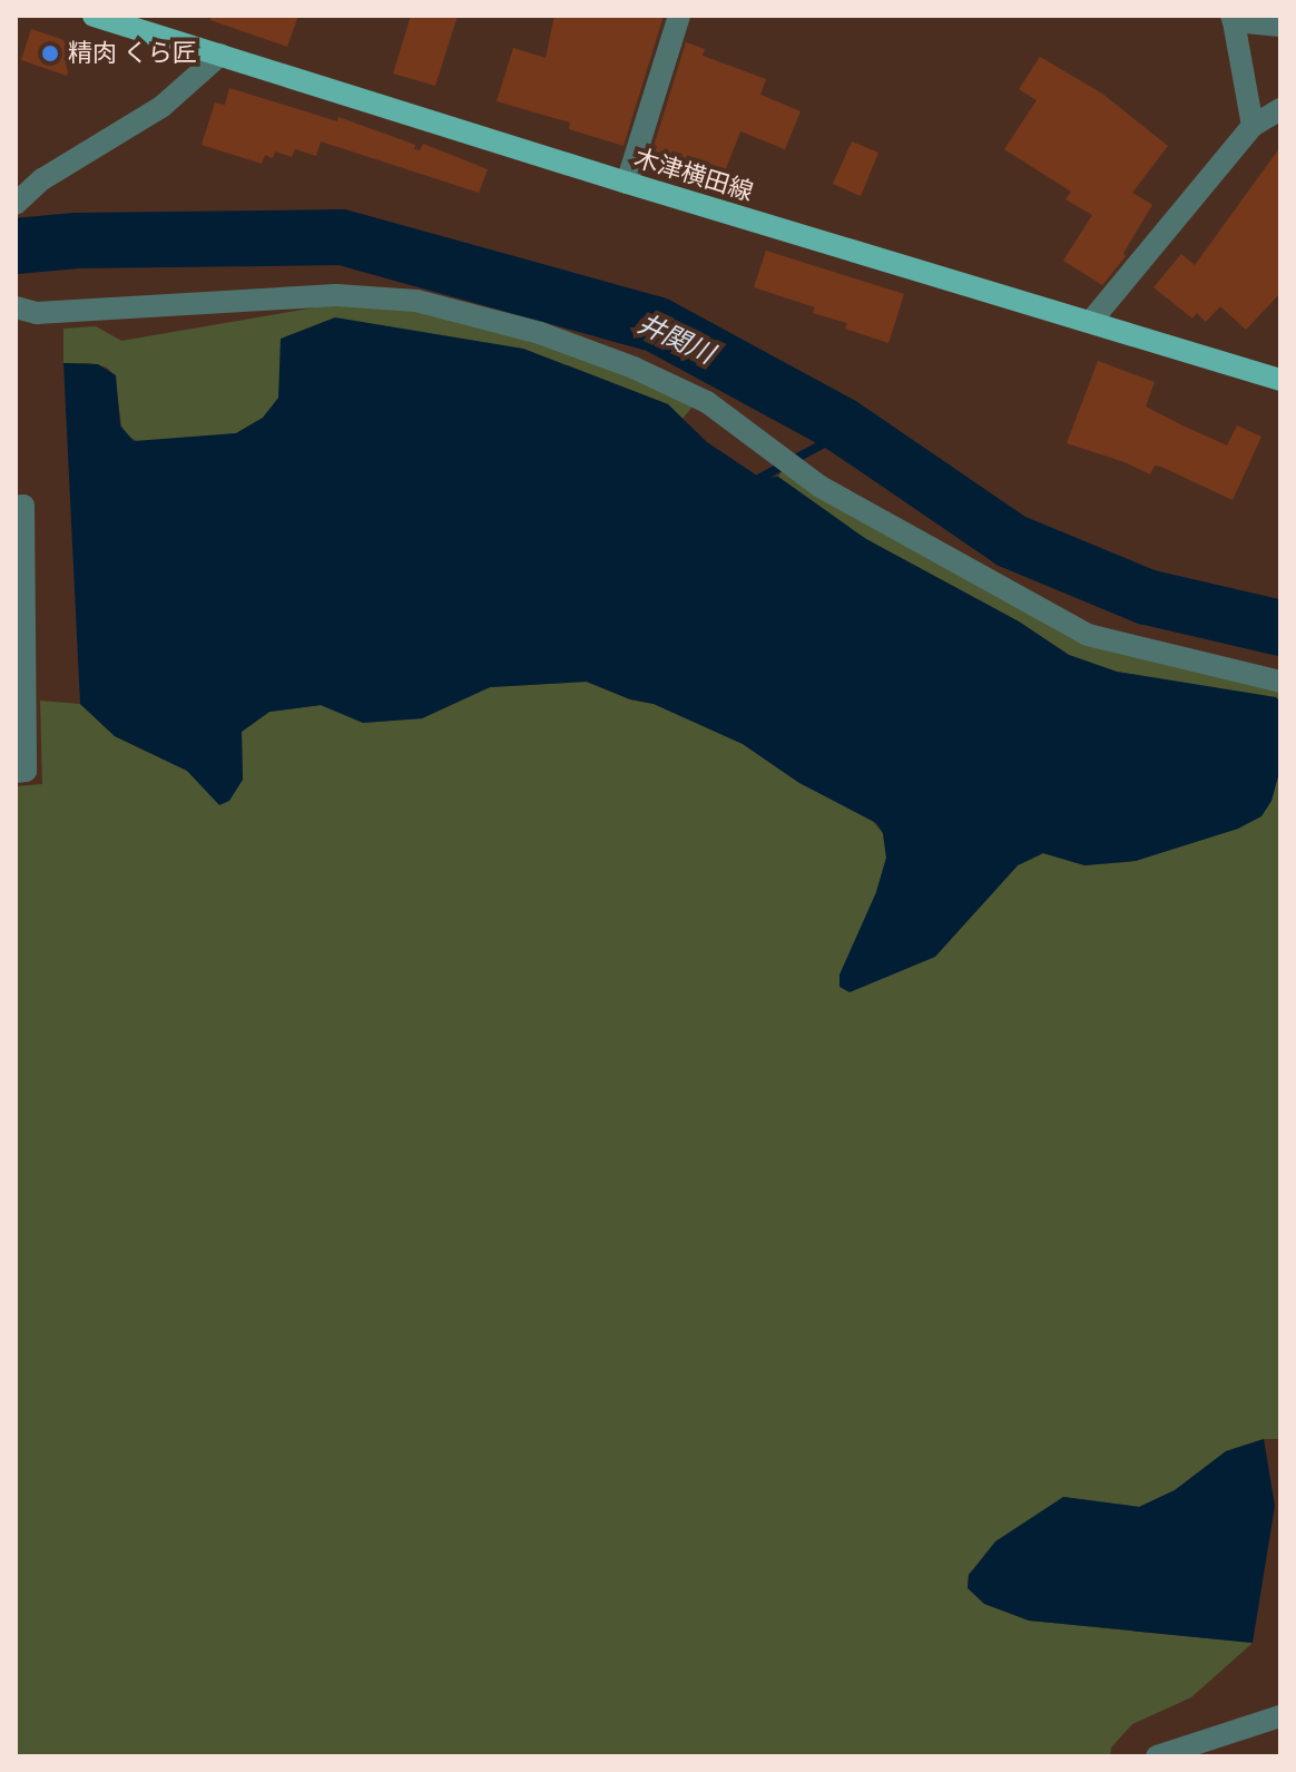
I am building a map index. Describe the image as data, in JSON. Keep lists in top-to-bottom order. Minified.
{"streets":{"main road":["木津横田線"]},"water":["井関川"],"places":["精肉 くら匠"]}
